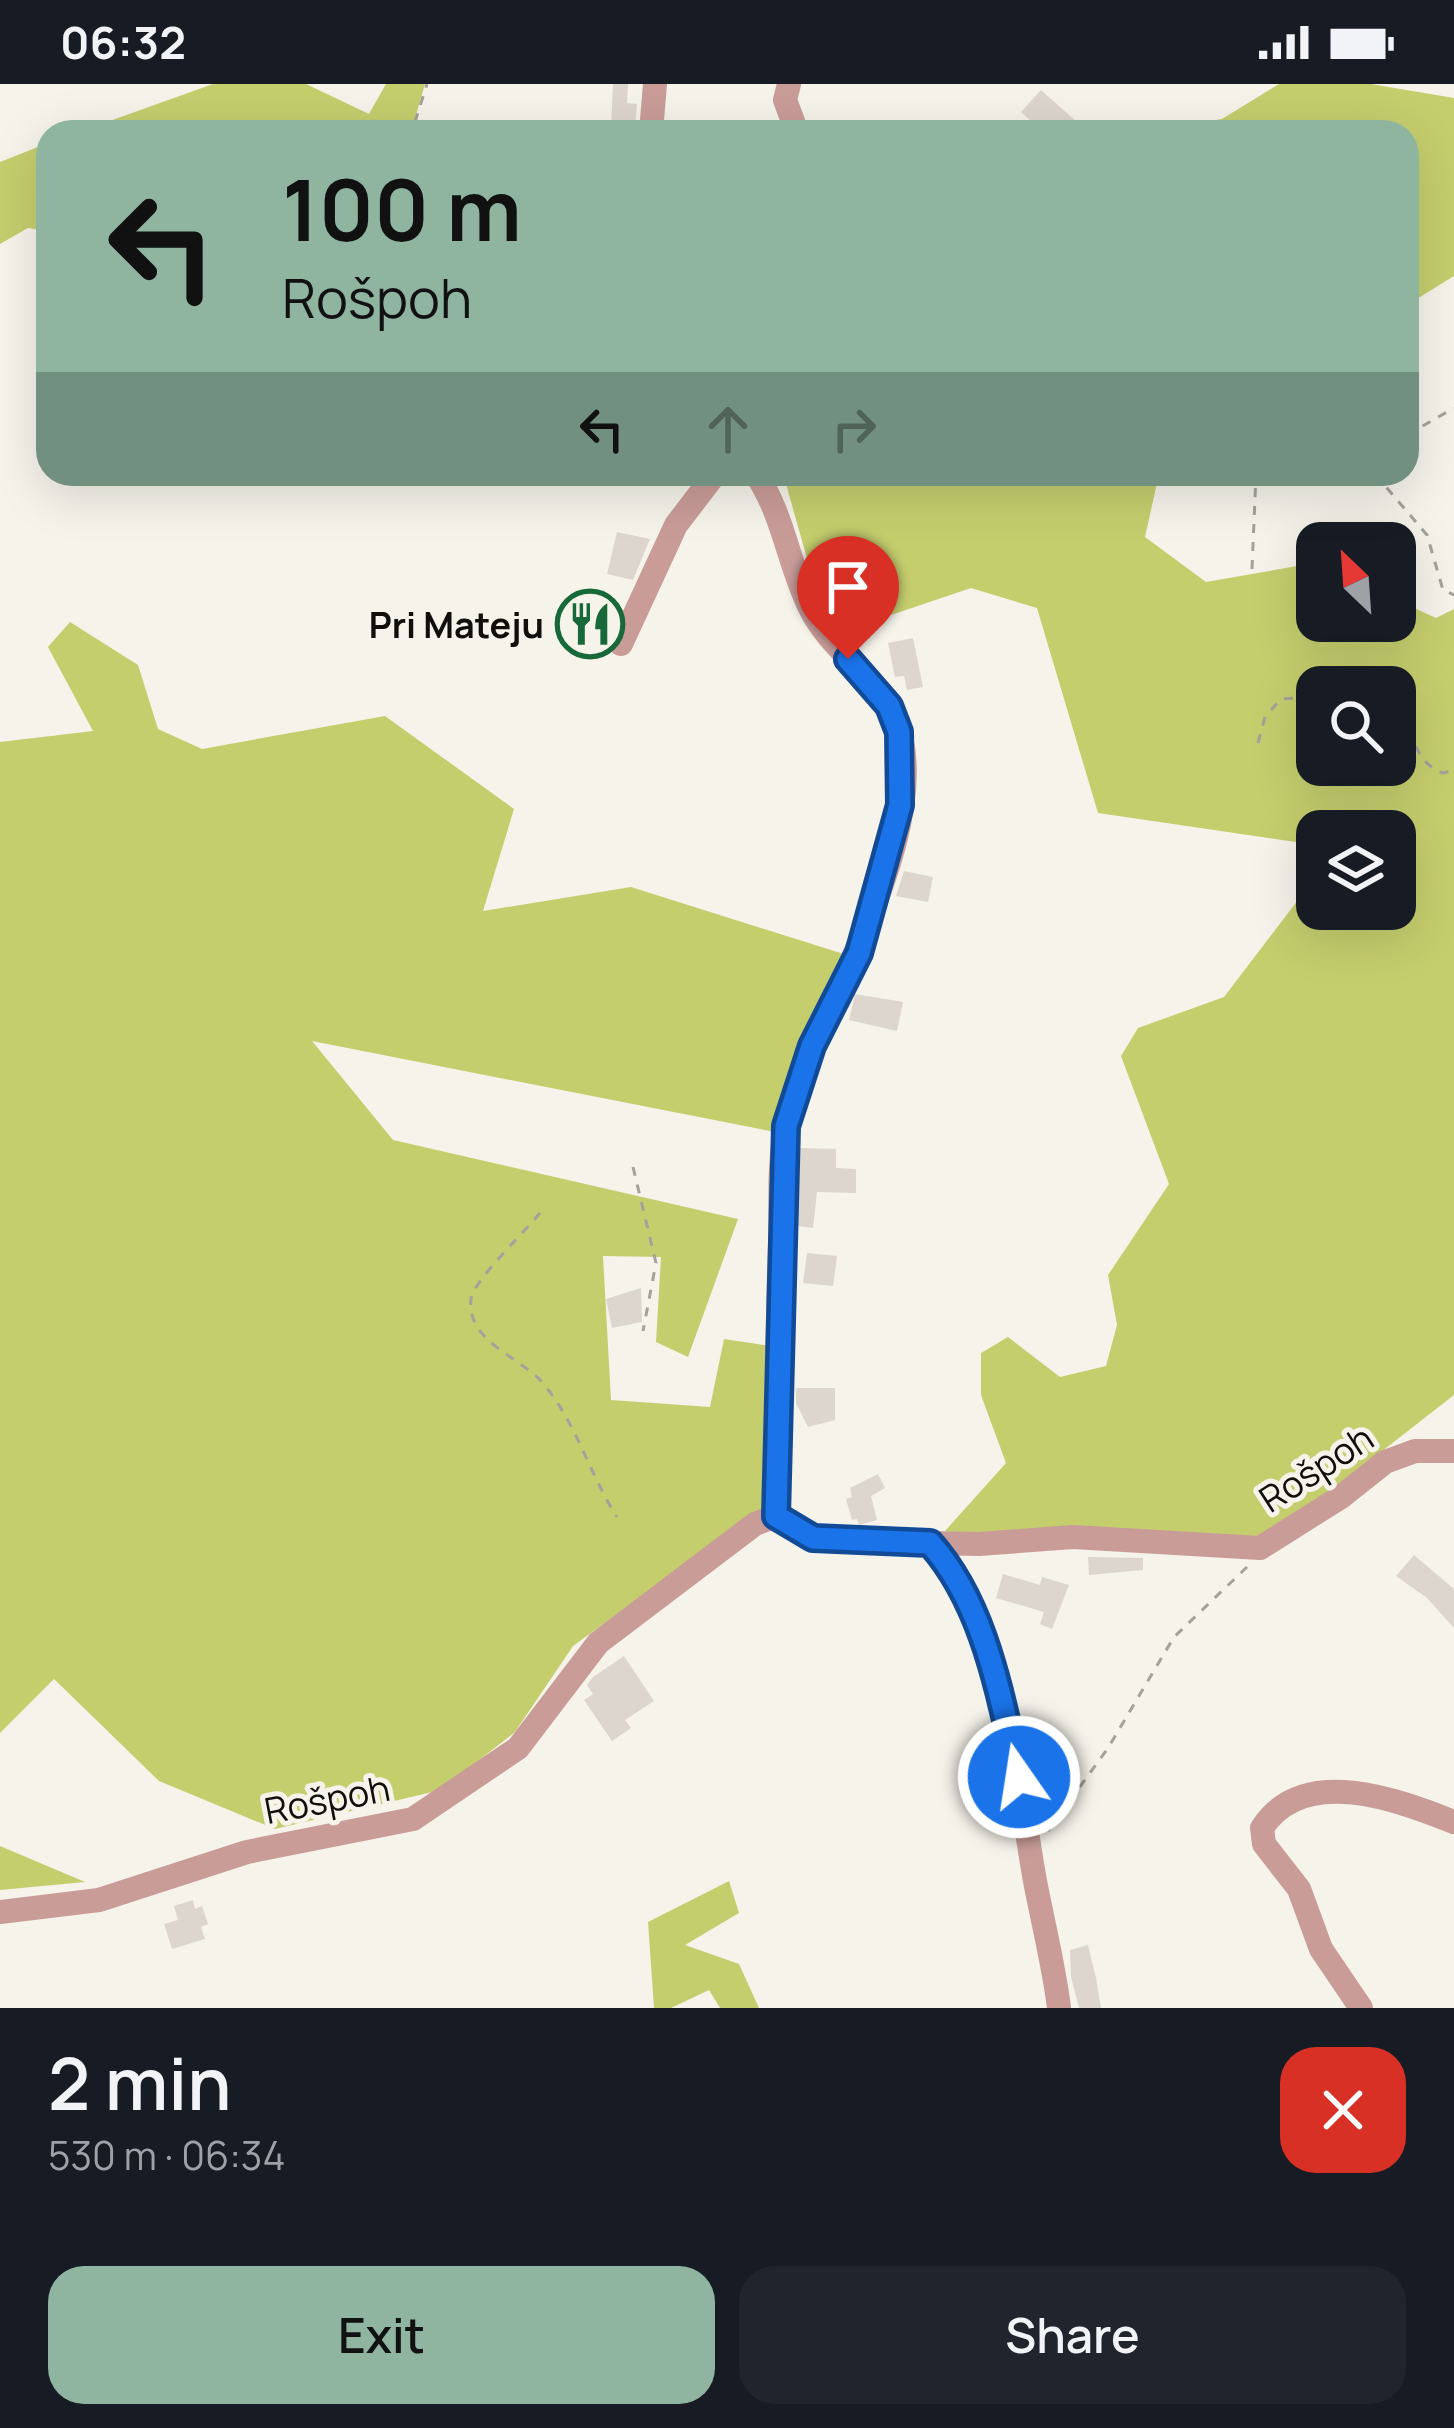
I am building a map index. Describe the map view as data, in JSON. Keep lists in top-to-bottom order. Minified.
{"streets":{"street":["Rošpoh"]},"places":{"restaurant":["Pri Mateju"]},"north":"top left","page":{"status":"06:32","turn":["100 m","Rošpoh"],"heading":["2 min","530 m · 06:34"],"buttons":["Exit","Share"]}}
